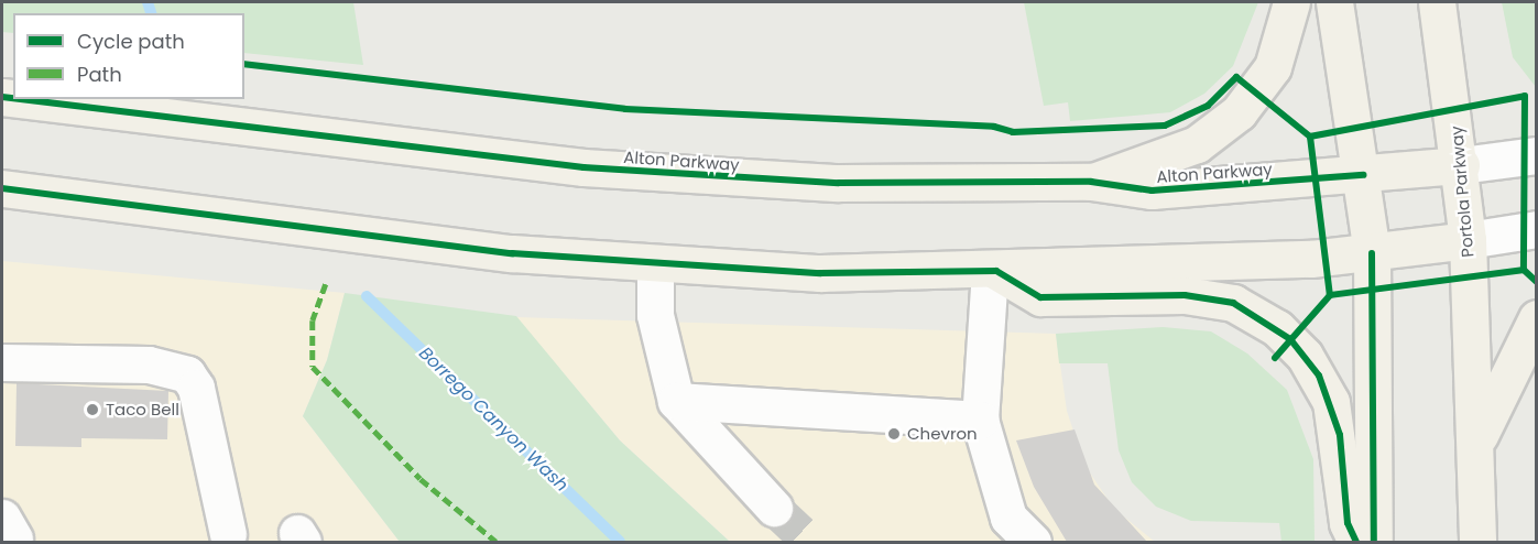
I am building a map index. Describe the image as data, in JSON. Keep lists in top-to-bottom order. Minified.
{"streets":{"main road":["Alton Parkway","Portola Parkway"]},"crossings":[["Alton Parkway","Portola Parkway"]],"water":["Borrego Canyon Wash"],"places":["Taco Bell","Chevron"],"legend":["Cycle path","Path"]}
